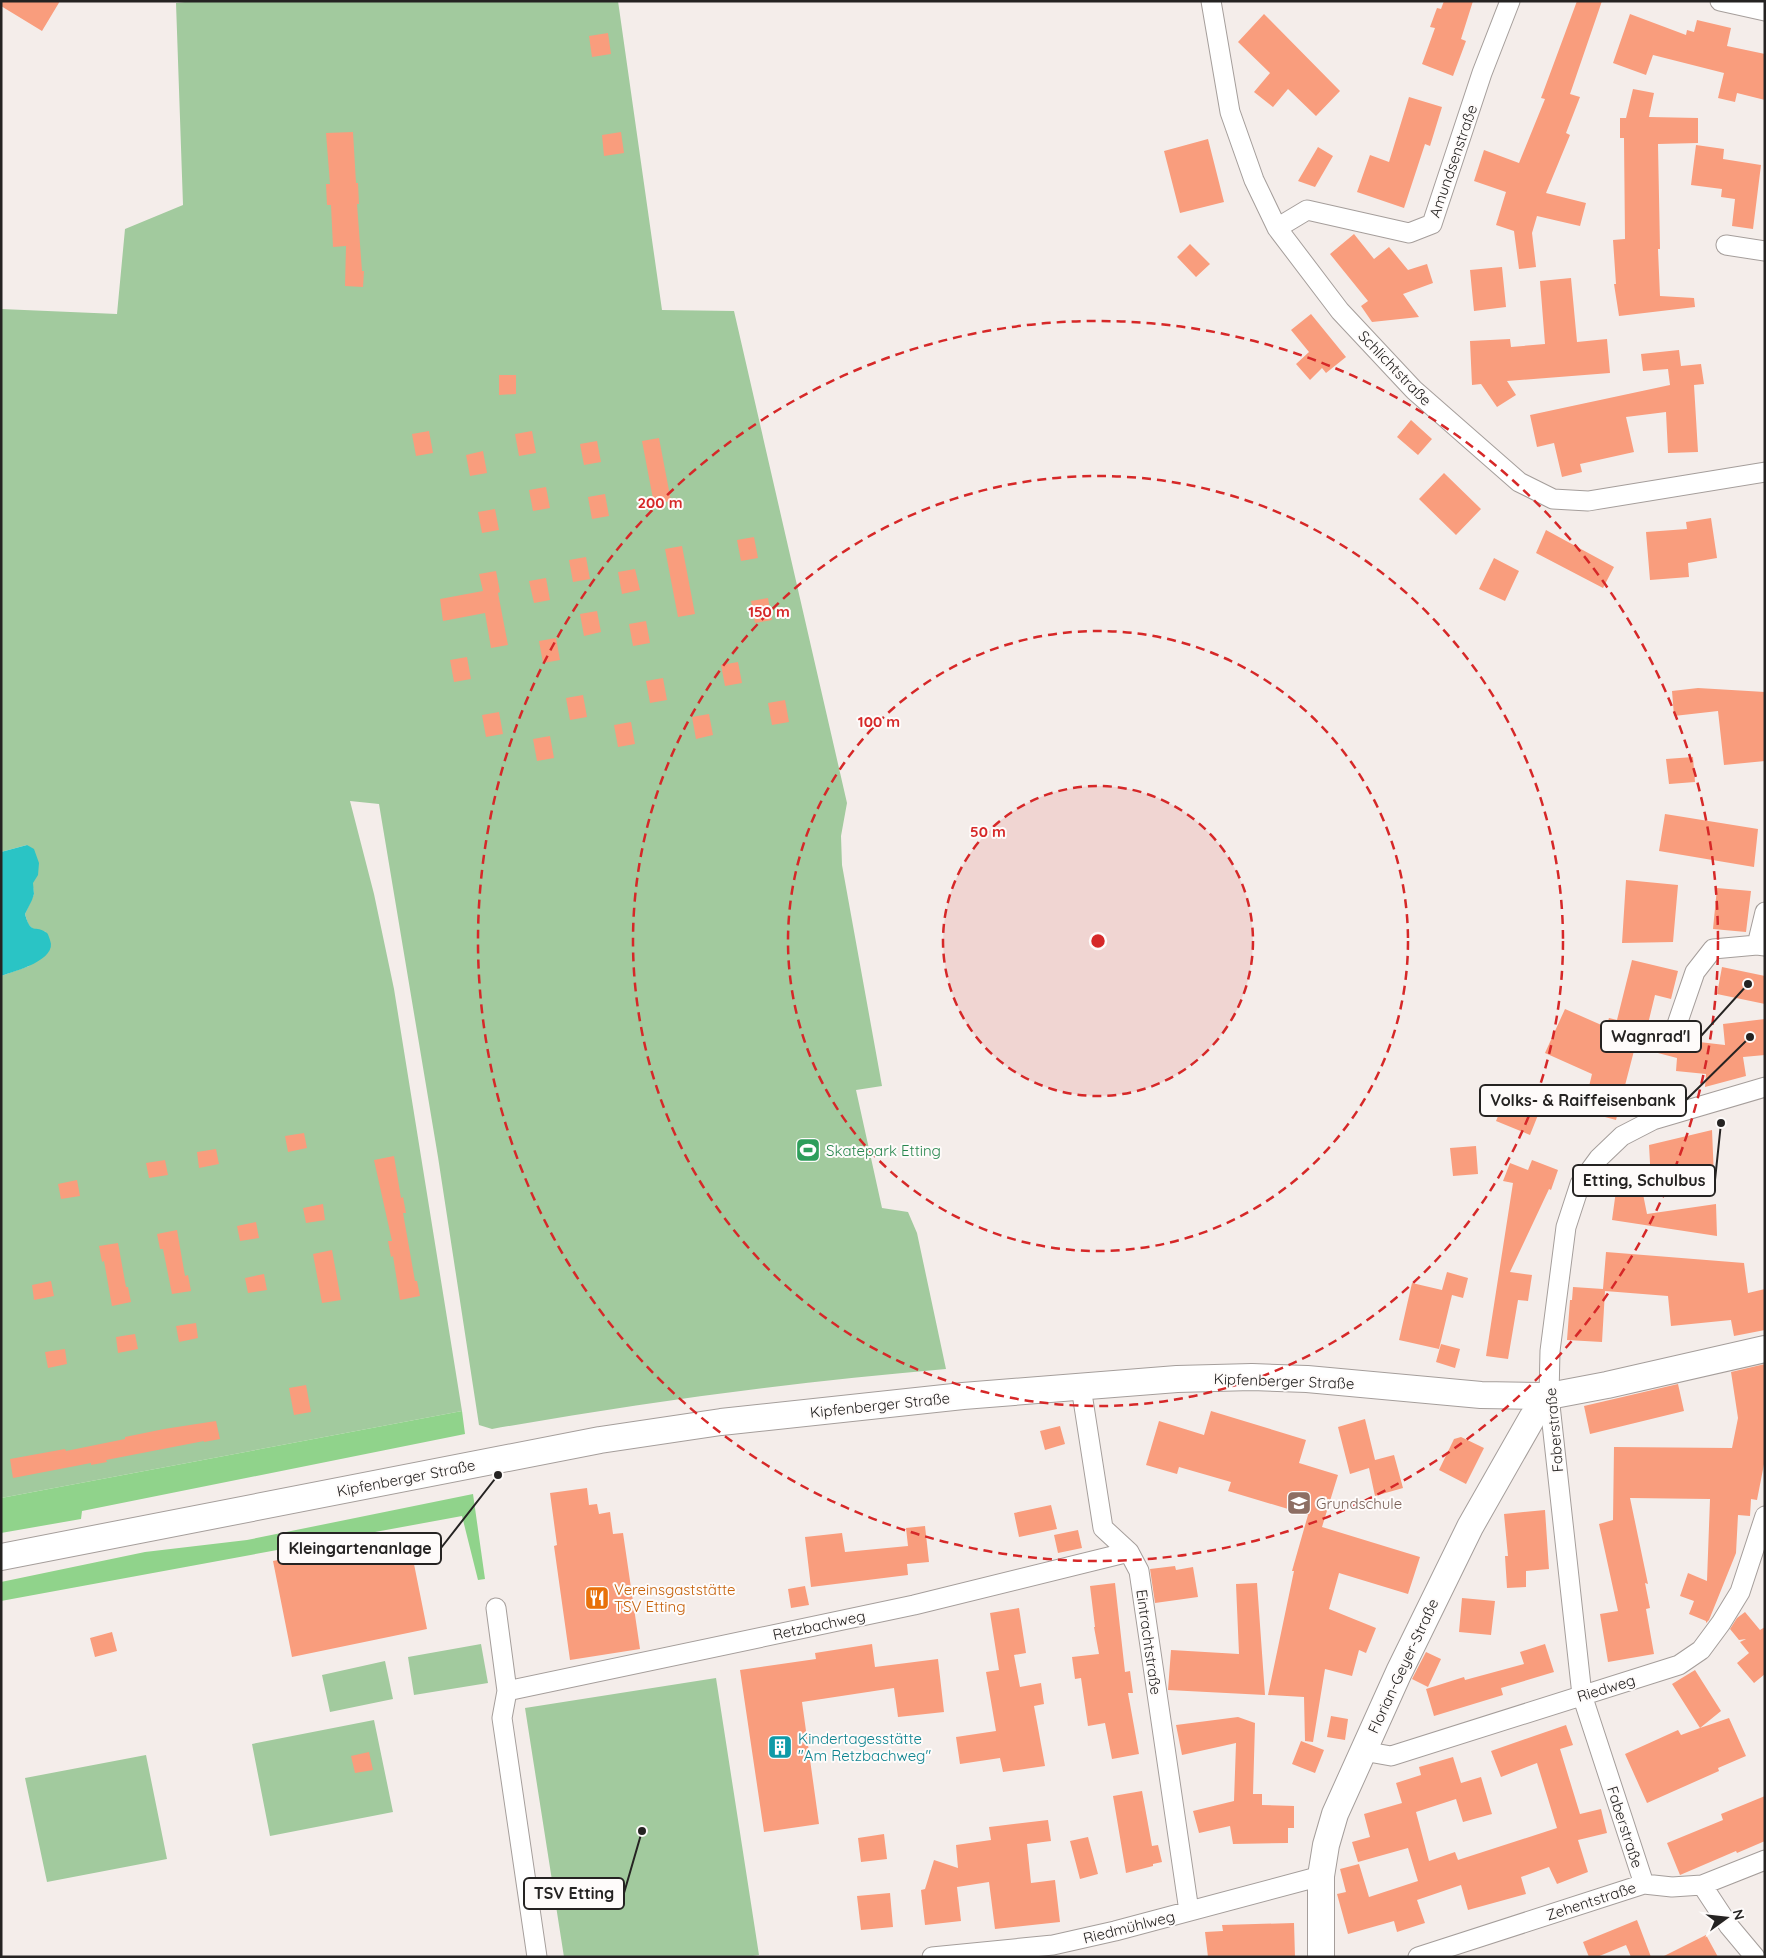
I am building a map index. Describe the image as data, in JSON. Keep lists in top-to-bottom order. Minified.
{"streets":{"street":["Amundsenstraße","Schlichtstraße","Kipfenberger Straße","Faberstraße","Retzbachweg","Eintrachtstraße","Florian-Geyer-Straße","Riedweg","Zehentstraße","Riedmühlweg"]},"crossings":[["Amundsenstraße","Schlichtstraße"],["Kipfenberger Straße","Faberstraße"],["Kipfenberger Straße","Eintrachtstraße"],["Kipfenberger Straße","Florian-Geyer-Straße"],["Faberstraße","Florian-Geyer-Straße"],["Faberstraße","Riedweg"],["Faberstraße","Zehentstraße"],["Retzbachweg","Eintrachtstraße"],["Eintrachtstraße","Riedmühlweg"],["Florian-Geyer-Straße","Riedweg"],["Florian-Geyer-Straße","Riedmühlweg"]],"places":{"other":["Wagnrad'l","Volks- & Raiffeisenbank","Etting, Schulbus","Kleingartenanlage","TSV Etting"],"sports":["Skatepark Etting"],"school or university":["Grundschule"],"restaurant":["Vereinsgaststätte TSV Etting"],"building":["Kindertagesstätte \"Am Retzbachweg\""]},"north":"right","rings":["200 m","150 m","100 m","50 m"]}
